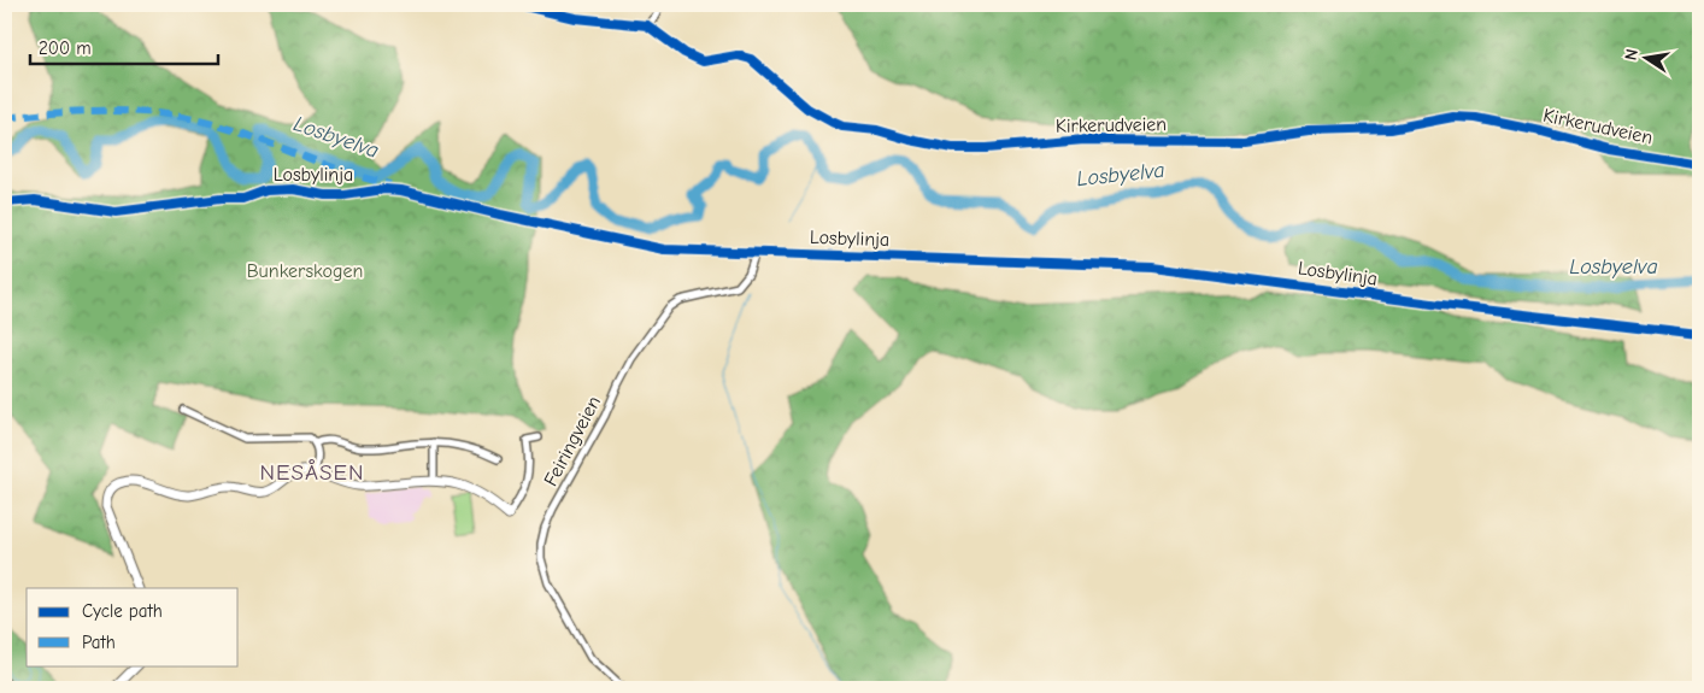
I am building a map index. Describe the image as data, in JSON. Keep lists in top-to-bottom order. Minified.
{"streets":{"street":["Kirkerudveien","Feiringveien"],"cycle path":["Losbylinja"]},"districts":["NESÅSEN"],"water":["Losbyelva"],"parks":["Bunkerskogen"],"legend":["Cycle path","Path"],"scale_bar":"200 m","north":"left"}
